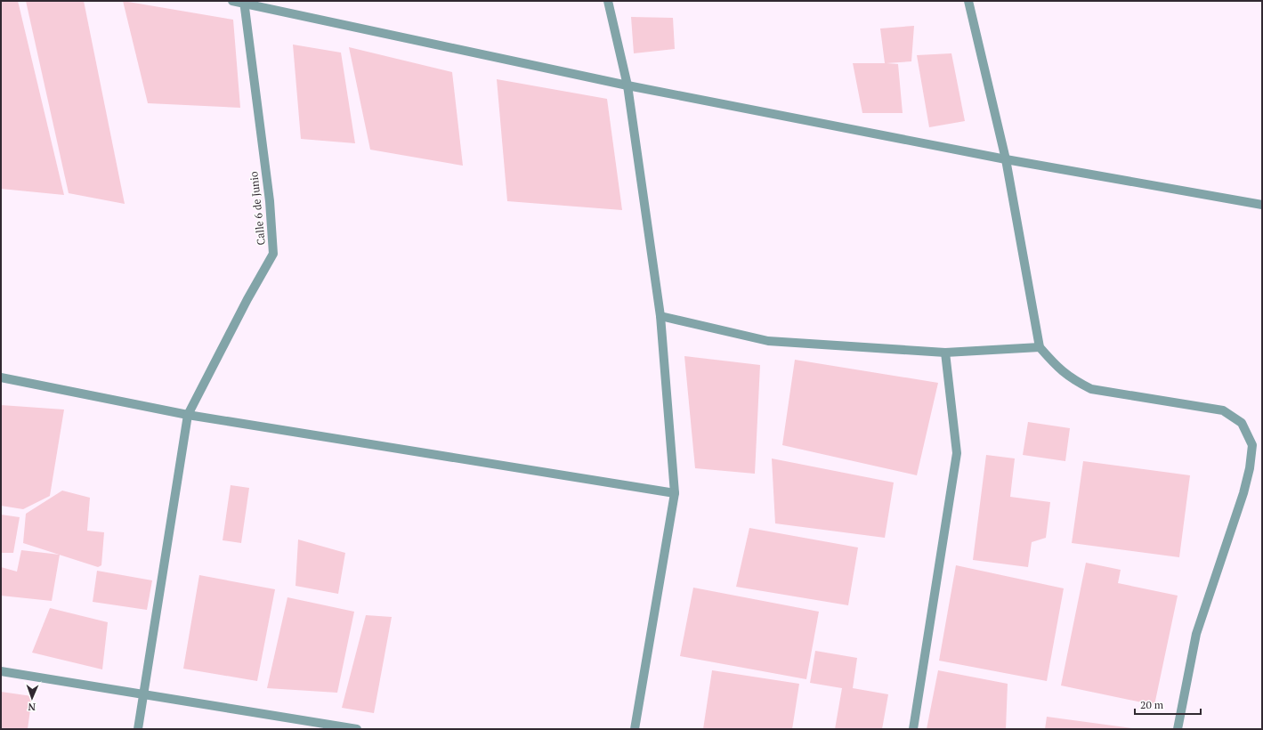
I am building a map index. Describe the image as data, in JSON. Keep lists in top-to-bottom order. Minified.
{"streets":{"street":["Calle 6 de Junio"]},"scale_bar":"20 m","north":"bottom"}
